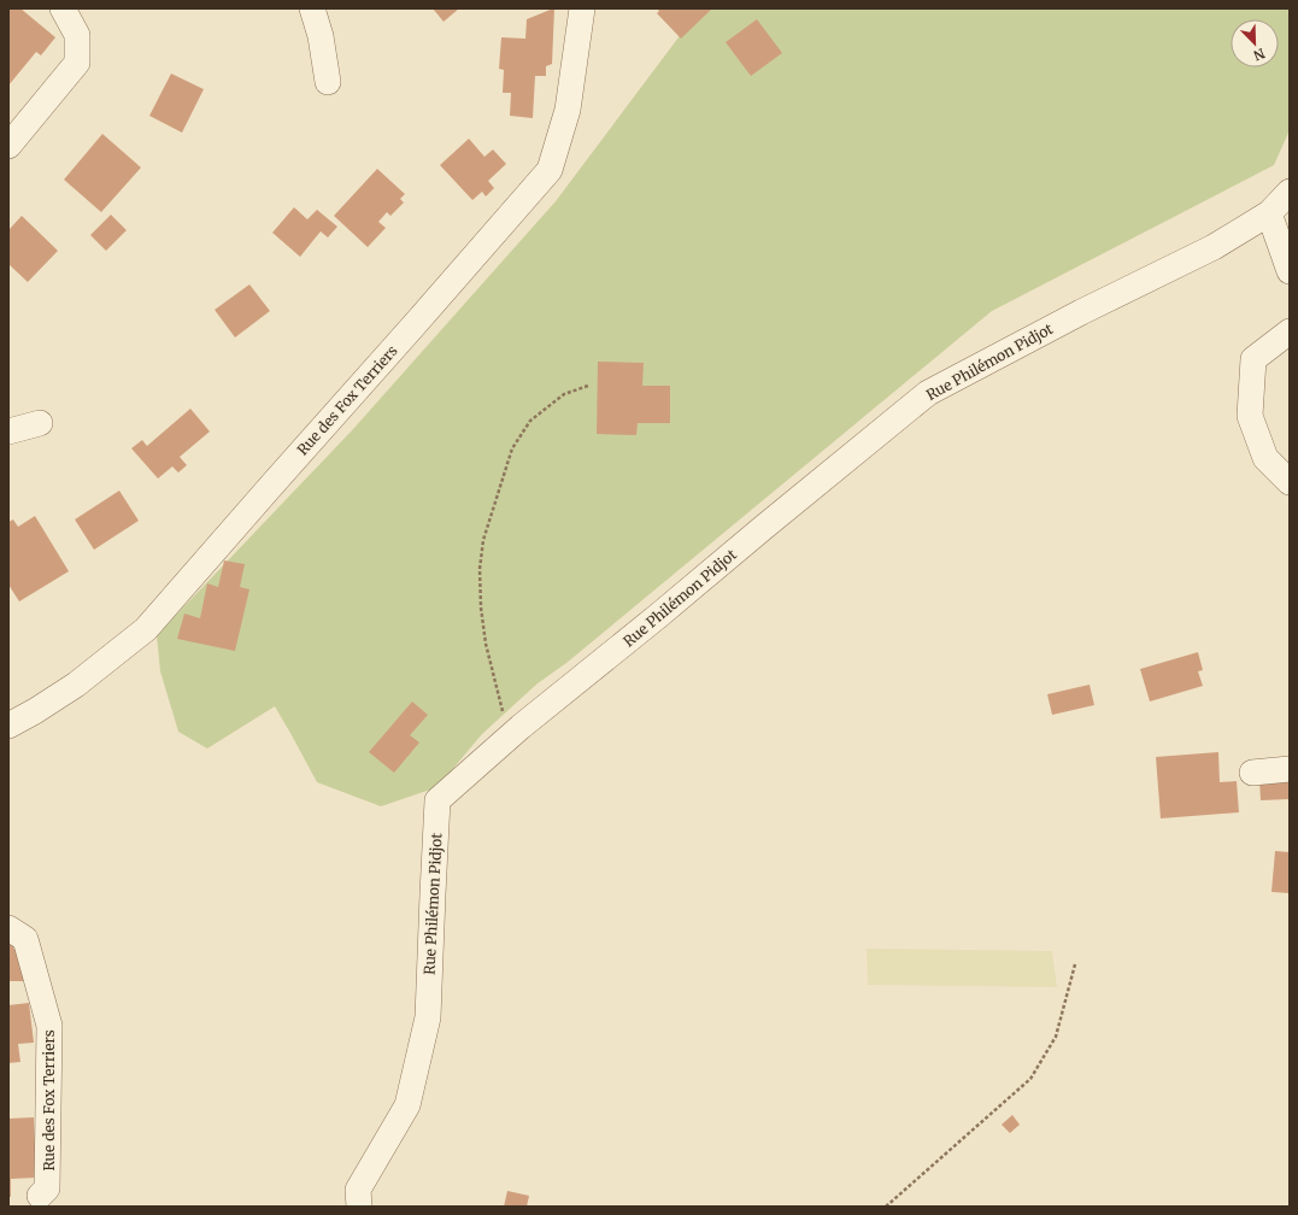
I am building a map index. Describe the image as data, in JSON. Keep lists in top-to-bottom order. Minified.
{"streets":{"street":["Rue Philémon Pidjot","Rue des Fox Terriers"]},"north":"bottom right"}
